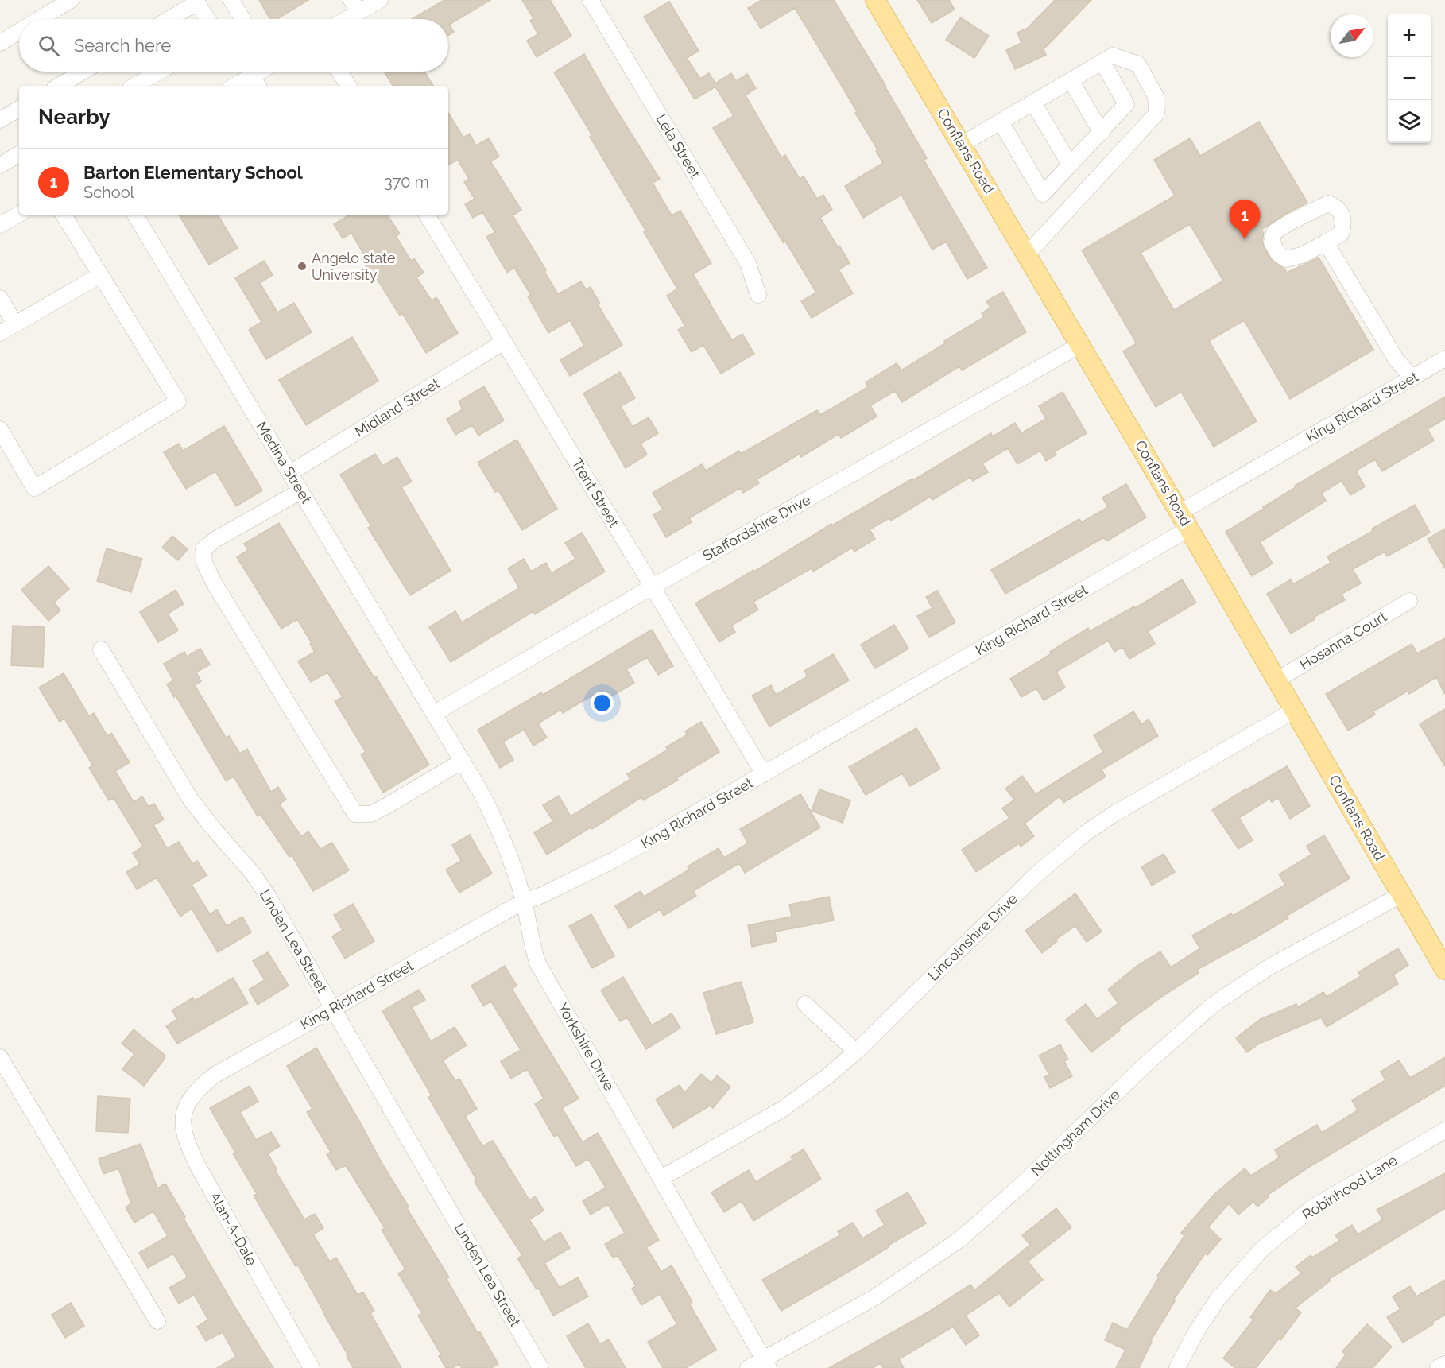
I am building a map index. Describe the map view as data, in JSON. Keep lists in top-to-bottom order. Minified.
{"streets":{"main road":["Conflans Road"],"street":["Lela Street","King Richard Street","Midland Street","Medina Street","Trent Street","Staffordshire Drive","Hosanna Court","Lincolnshire Drive","Linden Lea Street","Yorkshire Drive","Nottingham Drive","Robinhood Lane","Alan-A-Dale"]},"crossings":[["Conflans Road","King Richard Street"],["Conflans Road","Staffordshire Drive"],["Conflans Road","Hosanna Court"],["Conflans Road","Lincolnshire Drive"],["Conflans Road","Nottingham Drive"],["King Richard Street","Trent Street"],["King Richard Street","Linden Lea Street"],["King Richard Street","Yorkshire Drive"],["King Richard Street","Alan-A-Dale"],["Midland Street","Medina Street"],["Midland Street","Trent Street"],["Medina Street","Staffordshire Drive"],["Medina Street","Yorkshire Drive"],["Trent Street","Staffordshire Drive"],["Staffordshire Drive","Yorkshire Drive"],["Lincolnshire Drive","Yorkshire Drive"],["Yorkshire Drive","Nottingham Drive"]],"places":["Angelo state University"],"north":"top right","page":{"map_buttons":["+","−"],"search":"Search here","heading":"Nearby","list":[{"mark":"1","name":"Barton Elementary School","note":"School","value":"370 m"}],"pins":"1"}}
